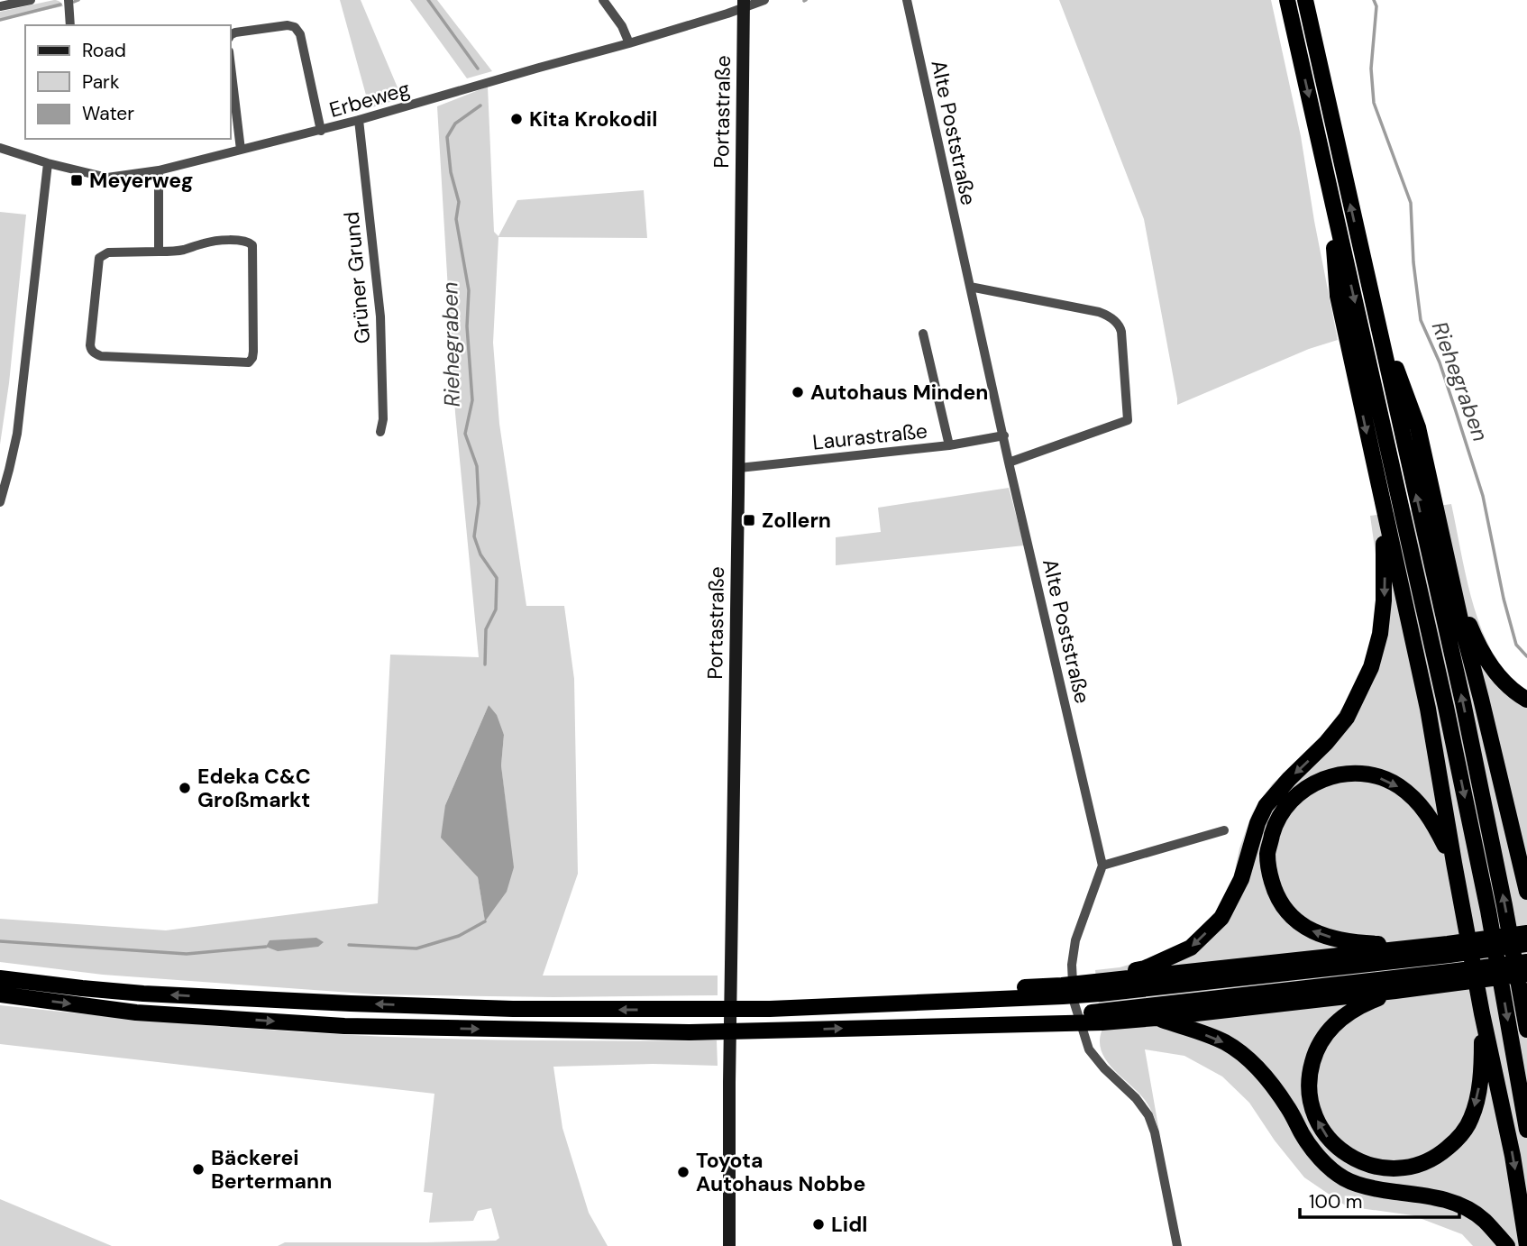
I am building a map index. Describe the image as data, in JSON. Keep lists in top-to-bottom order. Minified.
{"streets":{"main road":["Portastraße"],"street":["Erbeweg","Alte Poststraße","Grüner Grund","Laurastraße"]},"crossings":[["Erbeweg","Portastraße"],["Erbeweg","Grüner Grund"],["Portastraße","Laurastraße"],["Alte Poststraße","Laurastraße"]],"water":["Riehegraben"],"places":{"other":["Kita Krokodil","Autohaus Minden","Edeka C&C Großmarkt","Bäckerei Bertermann","Toyota Autohaus Nobbe","Lidl"],"transit":["Meyerweg","Zollern"]},"legend":["Road","Park","Water"],"scale_bar":"100 m"}
